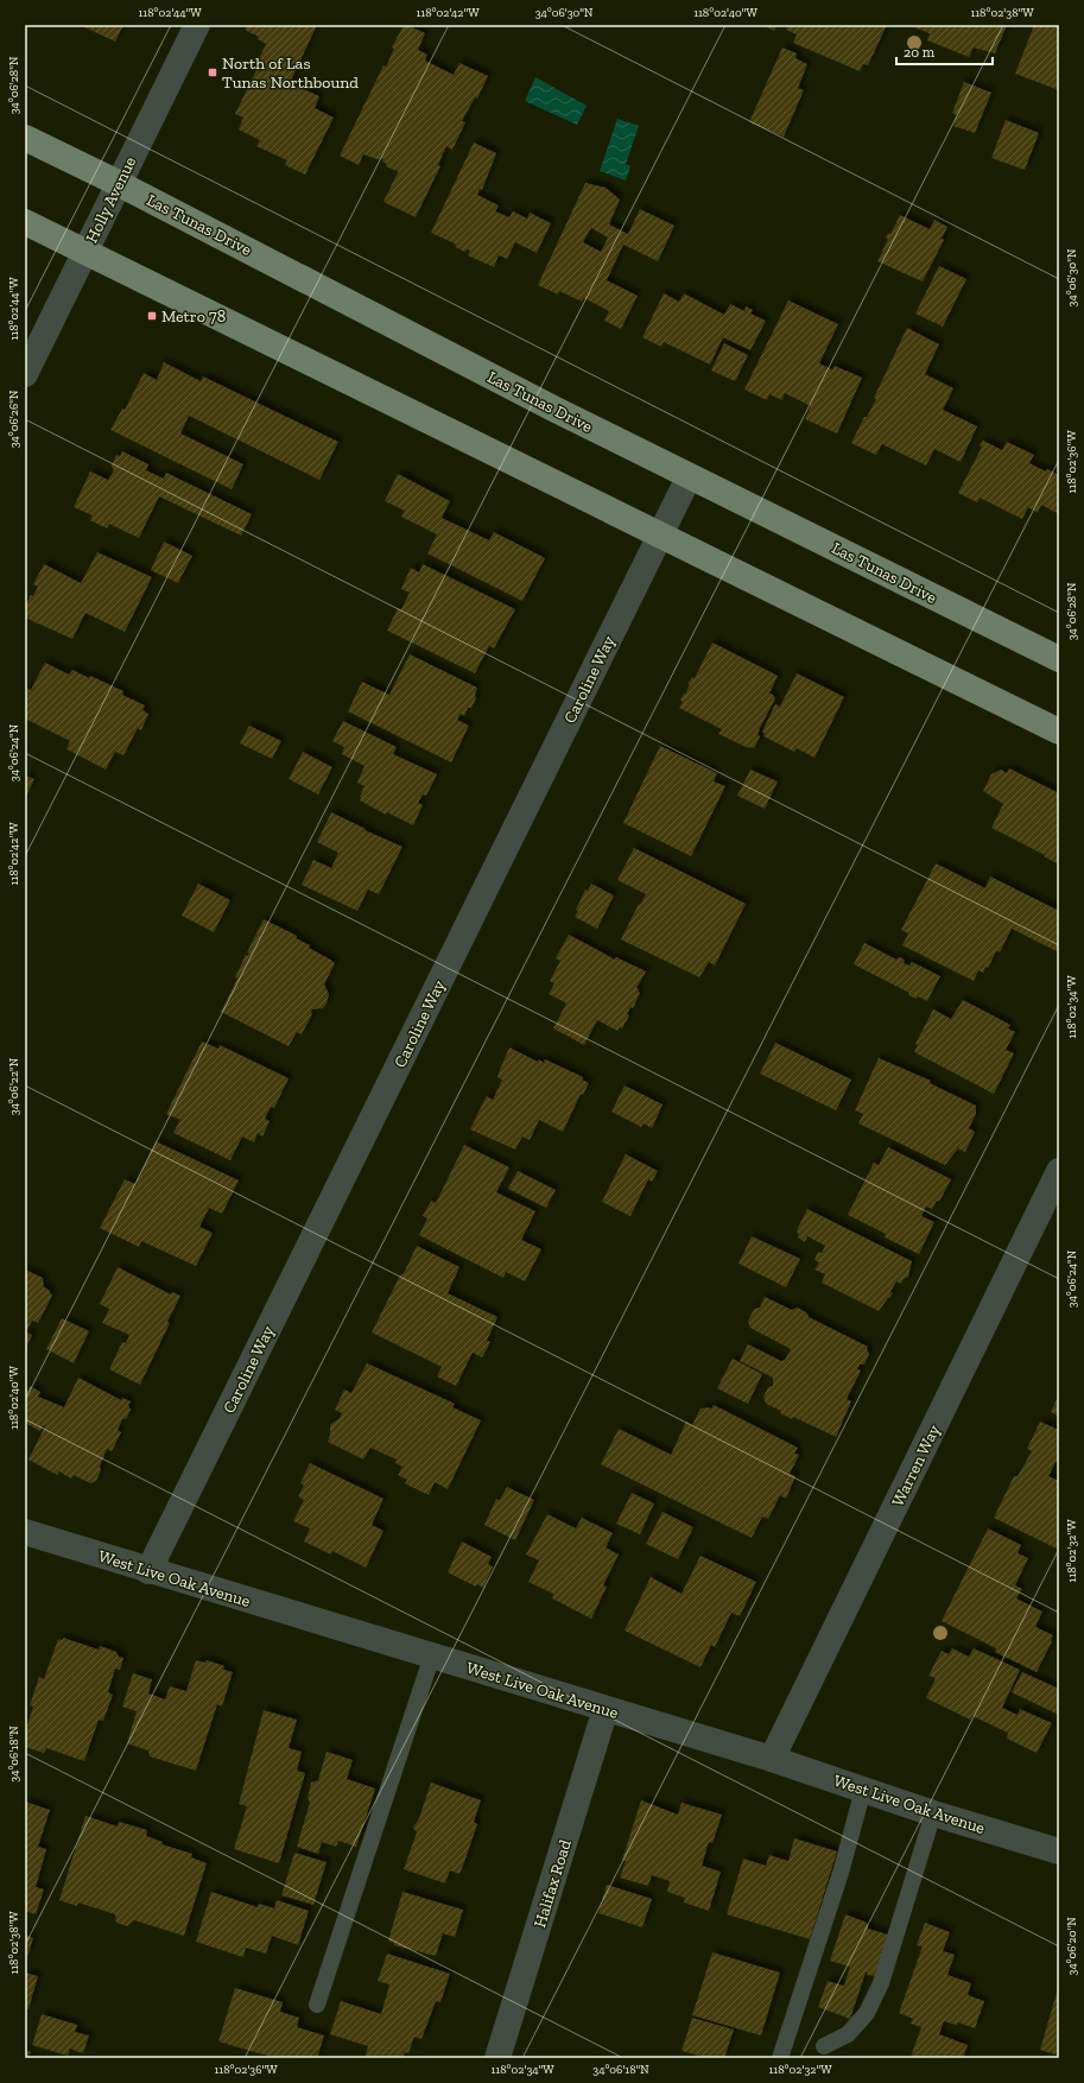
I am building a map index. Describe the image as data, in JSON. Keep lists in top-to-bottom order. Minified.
{"streets":{"main road":["Las Tunas Drive"],"street":["Holly Avenue","Caroline Way","Warren Way","West Live Oak Avenue","Halifax Road"]},"crossings":[["Holly Avenue","Las Tunas Drive"],["Las Tunas Drive","Caroline Way"],["Caroline Way","West Live Oak Avenue"],["Warren Way","West Live Oak Avenue"],["West Live Oak Avenue","Halifax Road"]],"places":{"transit":["North of Las Tunas Northbound","Metro 78"]},"scale_bar":"20 m","coordinates":["118°02'44\"W","118°02'42\"W","34°06'30\"N","118°02'40\"W","118°02'38\"W","34°06'28\"N","34°06'26\"N","118°02'36\"W","34°06'24\"N","118°02'34\"W","34°06'22\"N","118°02'32\"W","34°06'18\"N","34°06'20\"N"]}
